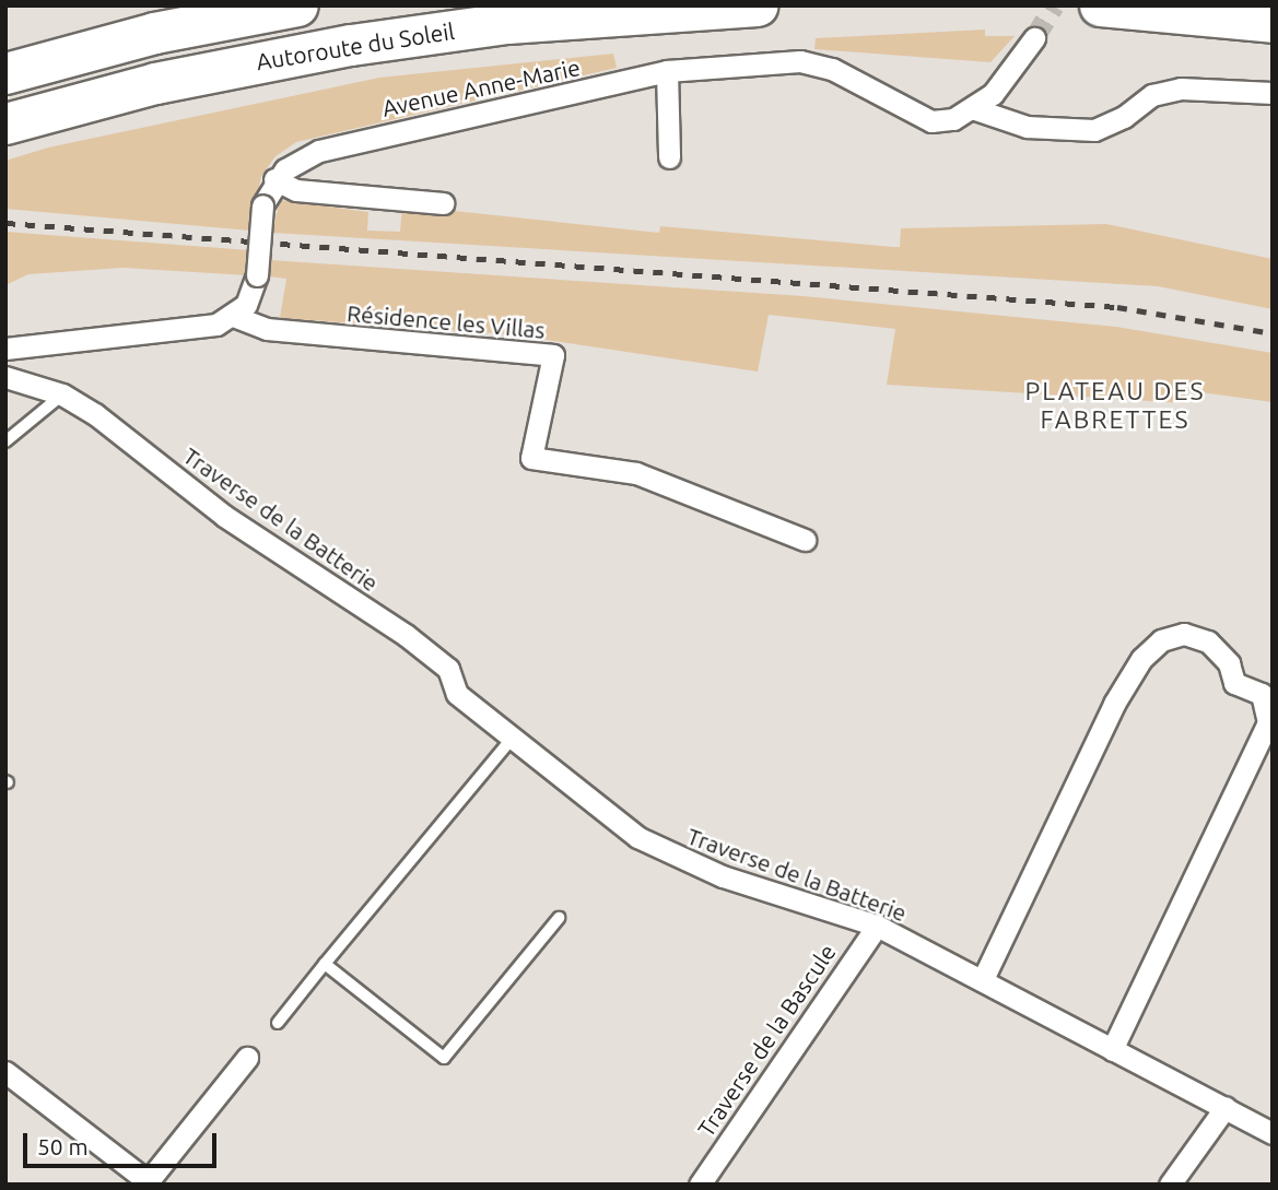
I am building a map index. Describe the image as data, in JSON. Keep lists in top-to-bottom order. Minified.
{"streets":{"highway":["Autoroute du Soleil"],"street":["Avenue Anne-Marie","Résidence les Villas","Traverse de la Batterie","Traverse de la Bascule"]},"crossings":[["Traverse de la Batterie","Traverse de la Bascule"]],"districts":["PLATEAU DES FABRETTES"],"scale_bar":"50 m"}
